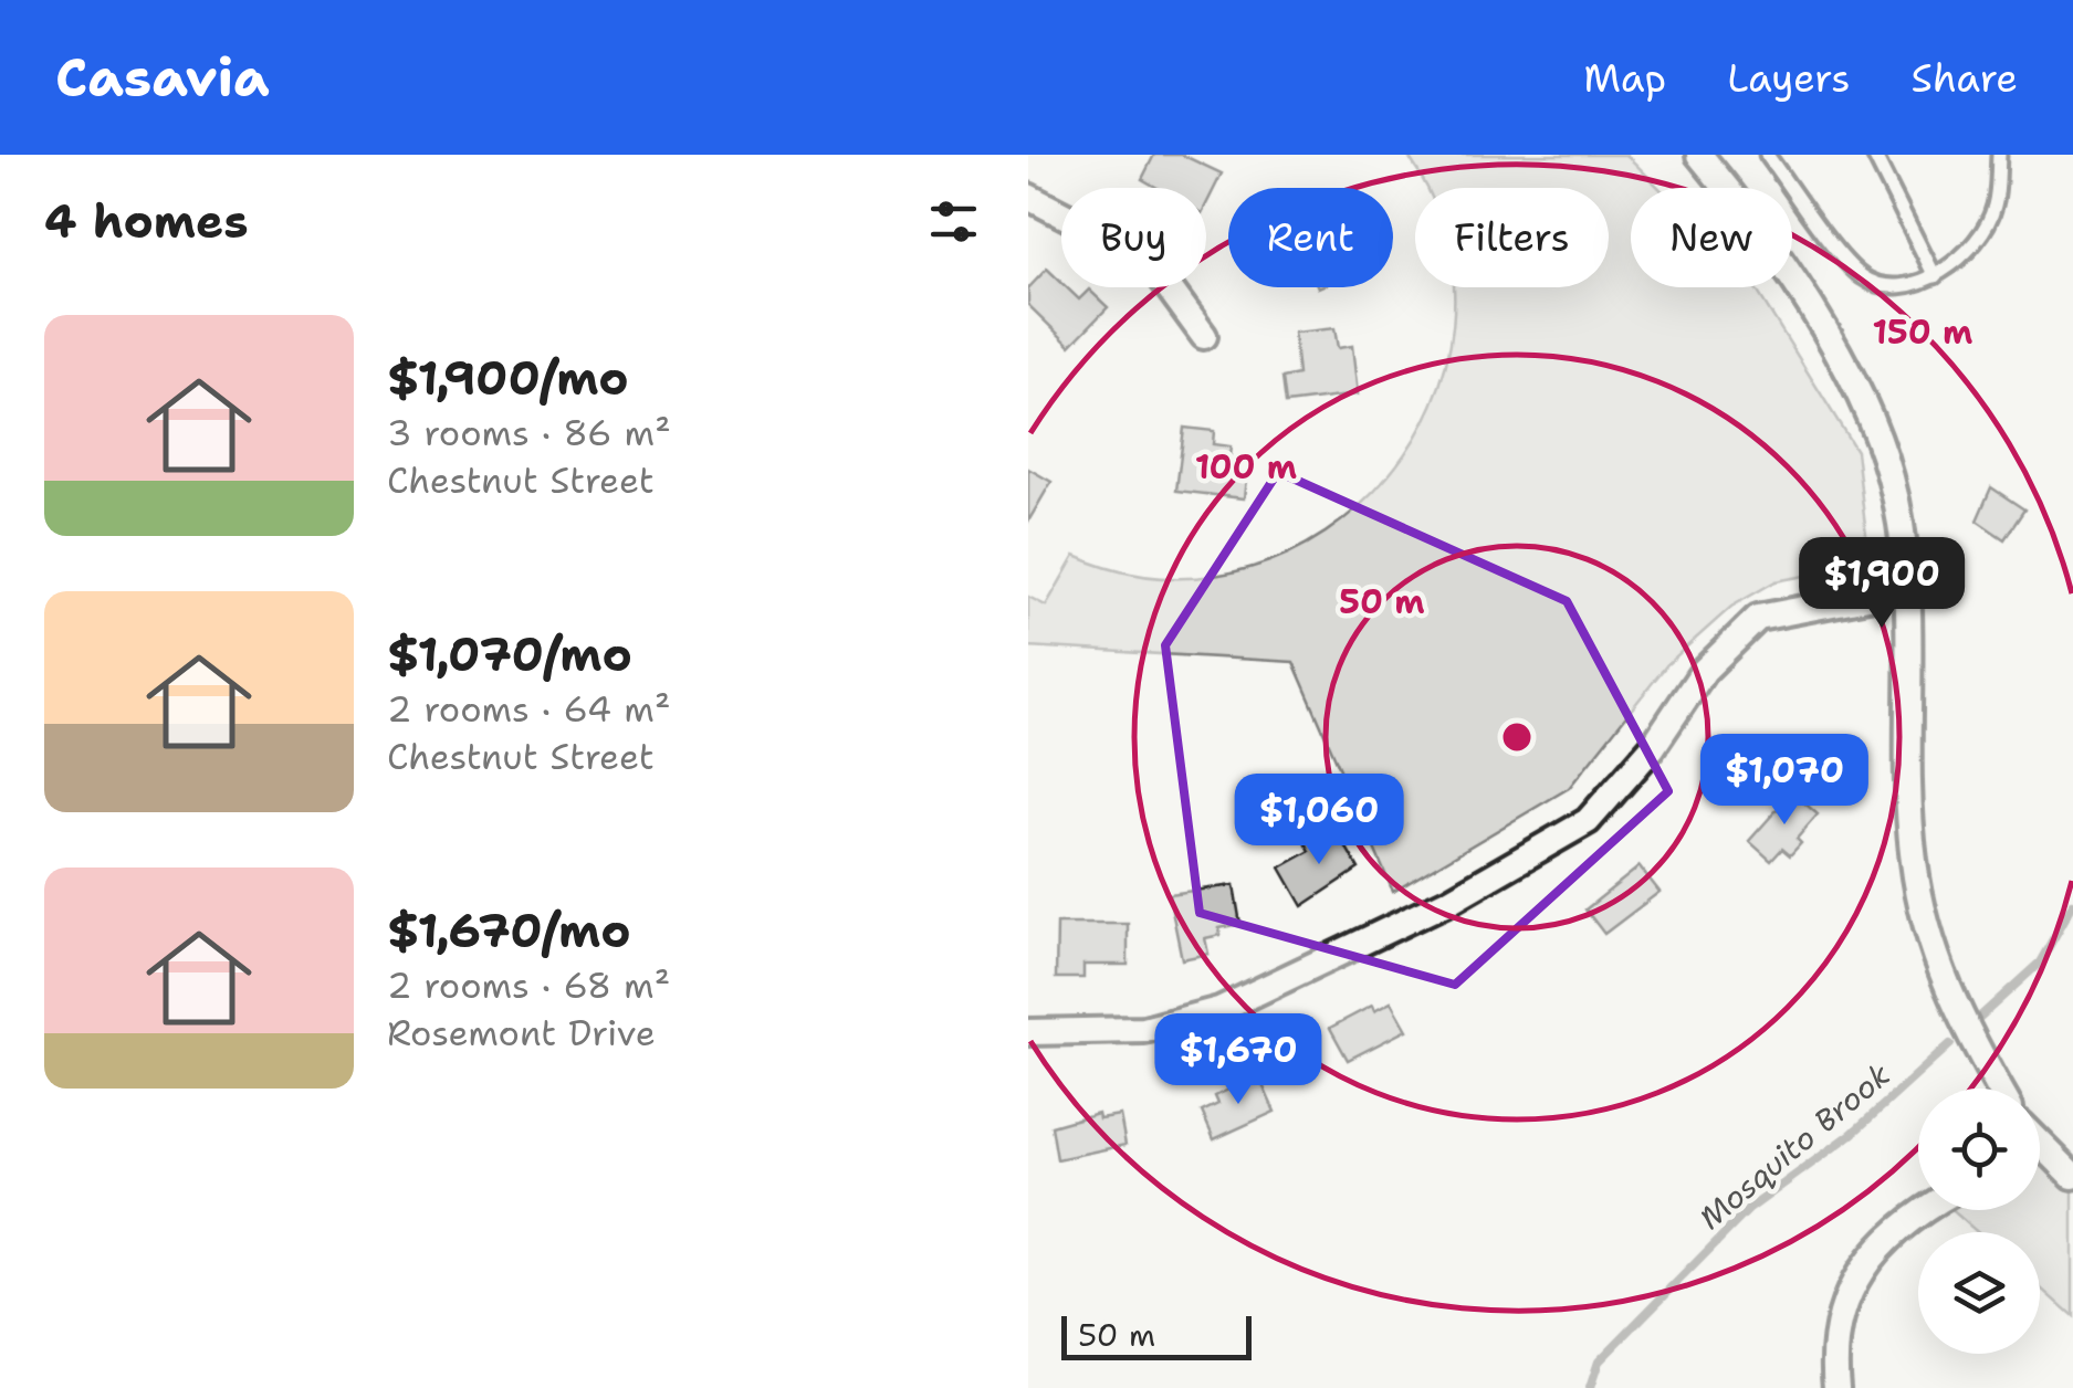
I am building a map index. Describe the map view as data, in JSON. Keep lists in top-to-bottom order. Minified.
{"water":["Mosquito Brook"],"scale_bar":"50 m","page":{"header":"Casavia","nav":["Map","Layers","Share"],"heading":"4 homes","chip":["Buy","Rent","Filters","New"],"list":[{"name":"$1,900/mo","note":"3 rooms · 86 m² · Chestnut Street"},{"name":"$1,070/mo","note":"2 rooms · 64 m² · Chestnut Street"},{"name":"$1,670/mo","note":"2 rooms · 68 m² · Rosemont Drive"}],"price":["$1,900","$1,070","$1,060","$1,670"],"scale":"50 m"},"rings":["150 m","100 m","50 m"]}
